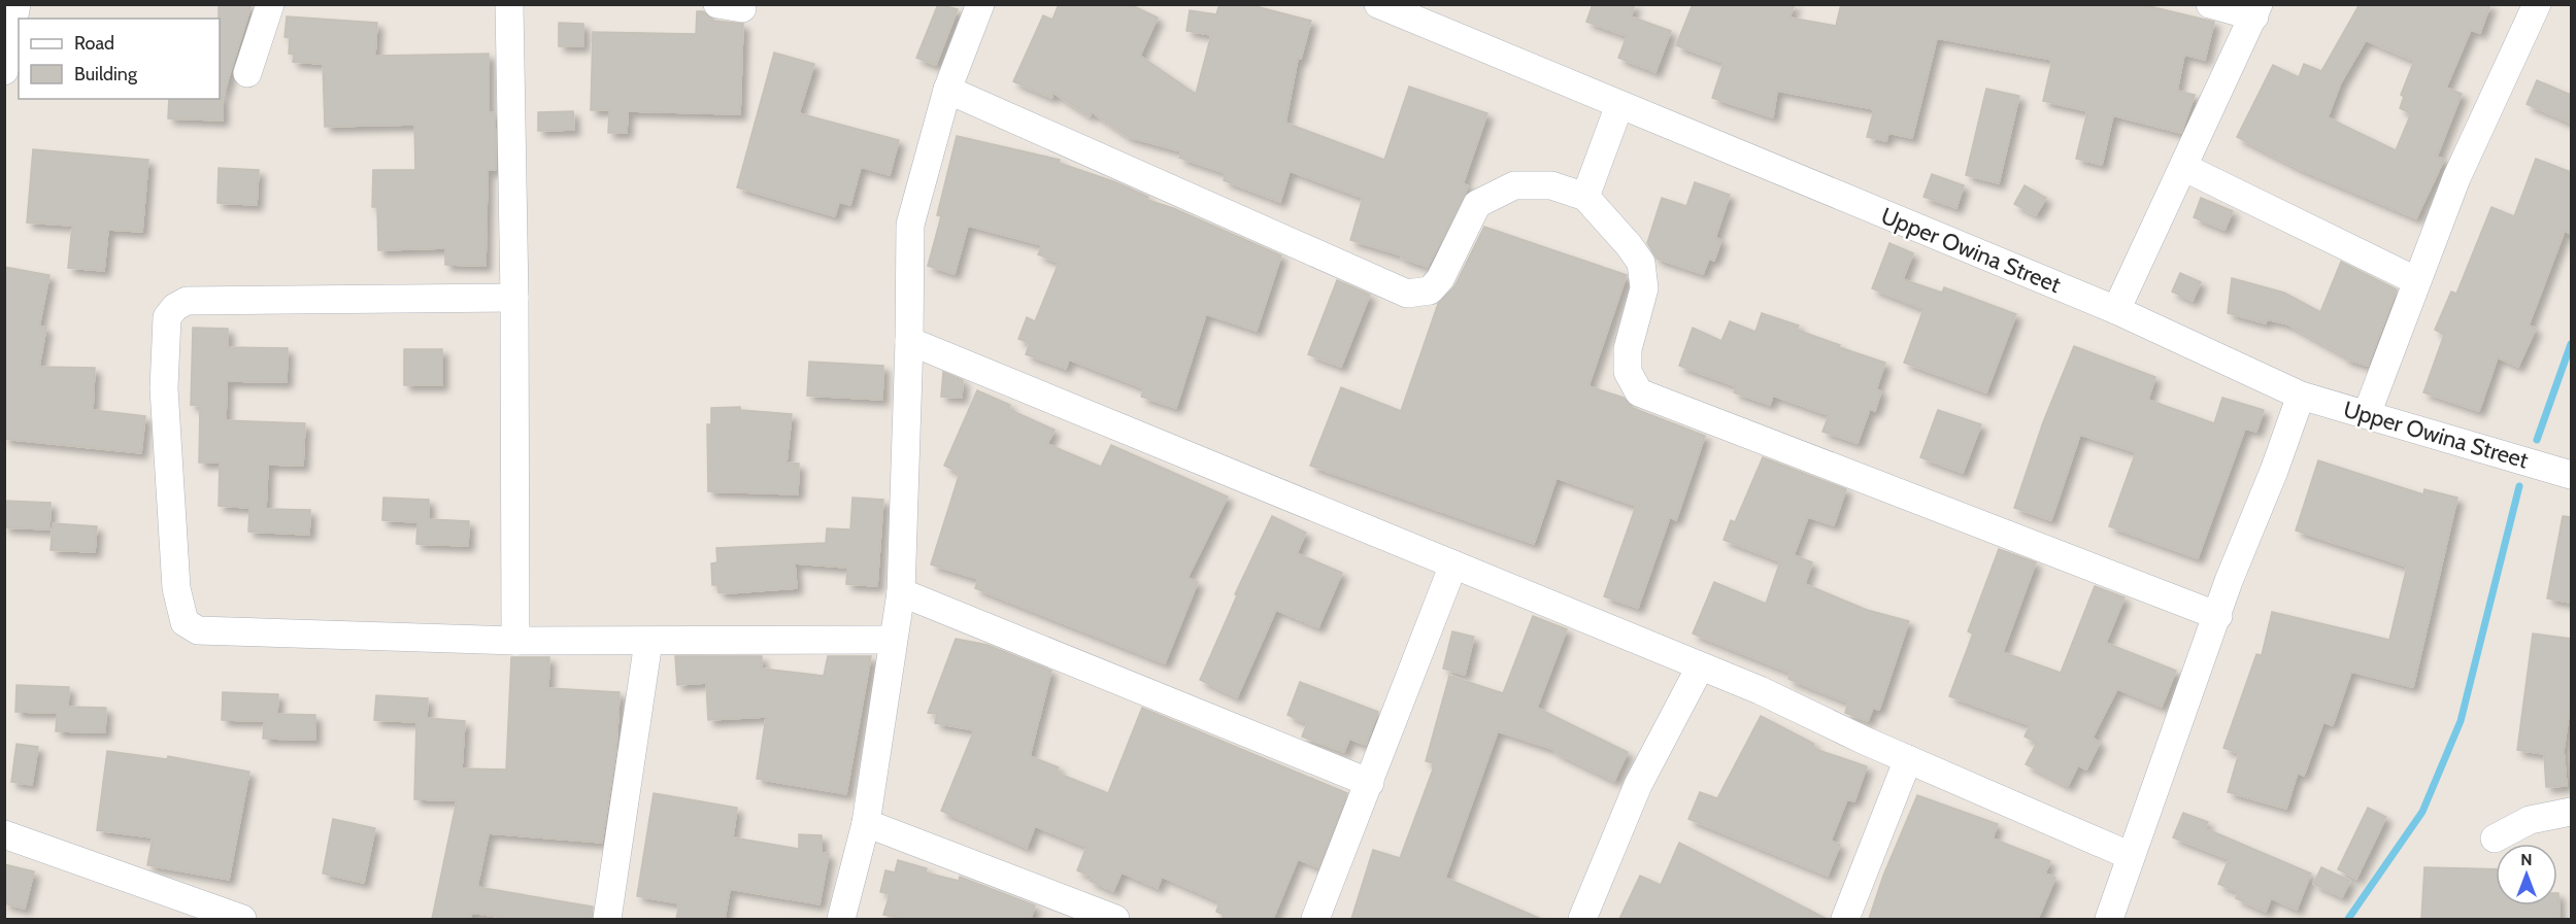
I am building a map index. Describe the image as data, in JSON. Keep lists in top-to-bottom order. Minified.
{"streets":{"street":["Upper Owina Street"]},"legend":["Road","Building"],"north":"top"}
